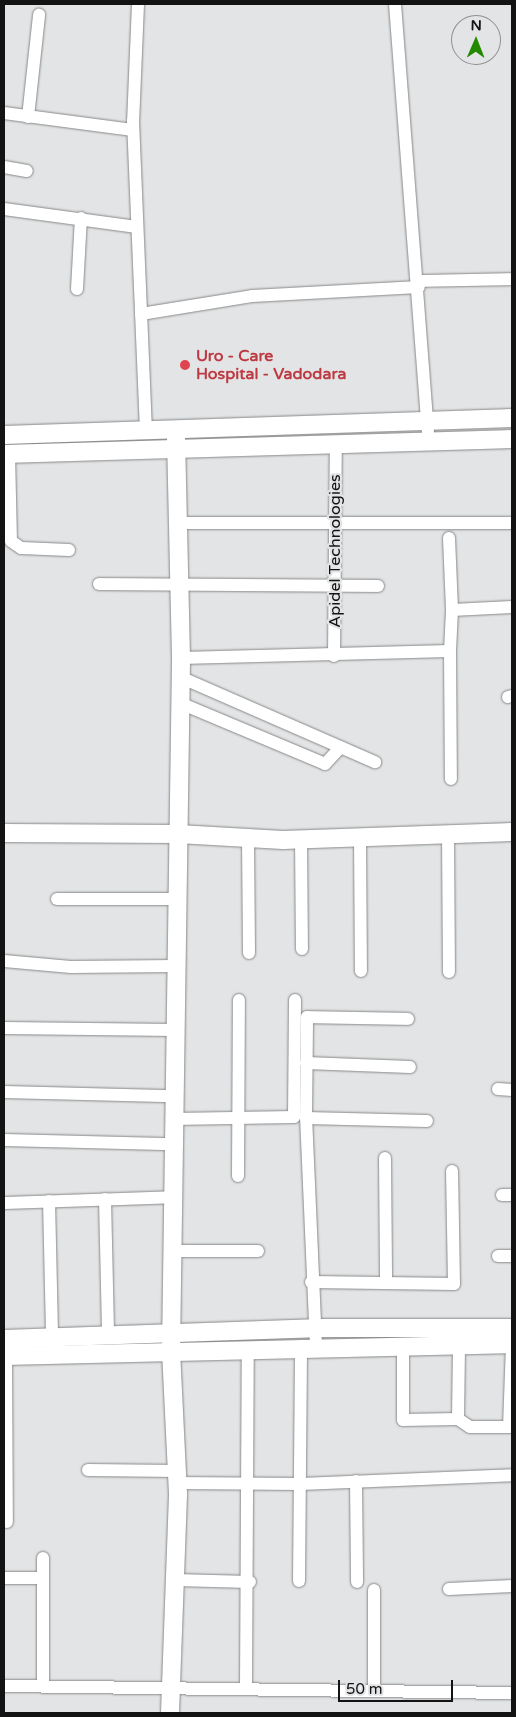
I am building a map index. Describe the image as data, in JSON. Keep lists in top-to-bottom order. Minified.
{"streets":{"street":["Apidel Technologies"]},"places":["Uro - Care Hospital - Vadodara"],"scale_bar":"50 m","north":"top"}
